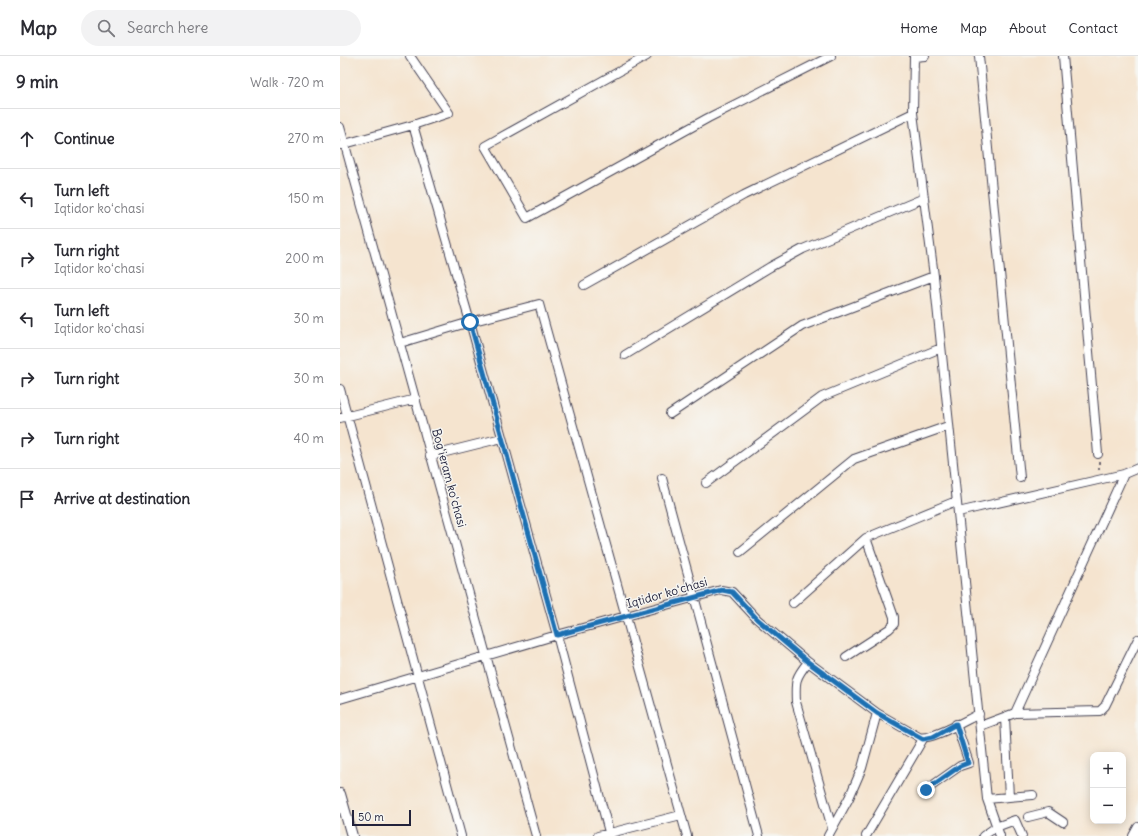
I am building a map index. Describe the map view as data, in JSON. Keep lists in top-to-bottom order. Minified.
{"streets":{"street":["Bogʻieram koʻchasi","Iqtidor koʻchasi"]},"crossings":[["Bogʻieram koʻchasi","Iqtidor koʻchasi"]],"scale_bar":"50 m","page":{"header":"Map","search":"Search here","nav":["Home","Map","About","Contact"],"heading":["9 min","Walk · 720 m"],"list":[["Continue","270 m"],["Turn left","Iqtidor koʻchasi","150 m"],["Turn right","Iqtidor koʻchasi","200 m"],["Turn left","Iqtidor koʻchasi","30 m"],["Turn right","30 m"],["Turn right","40 m"],"Arrive at destination"],"map_buttons":["+","−"],"scale":"50 m"}}
